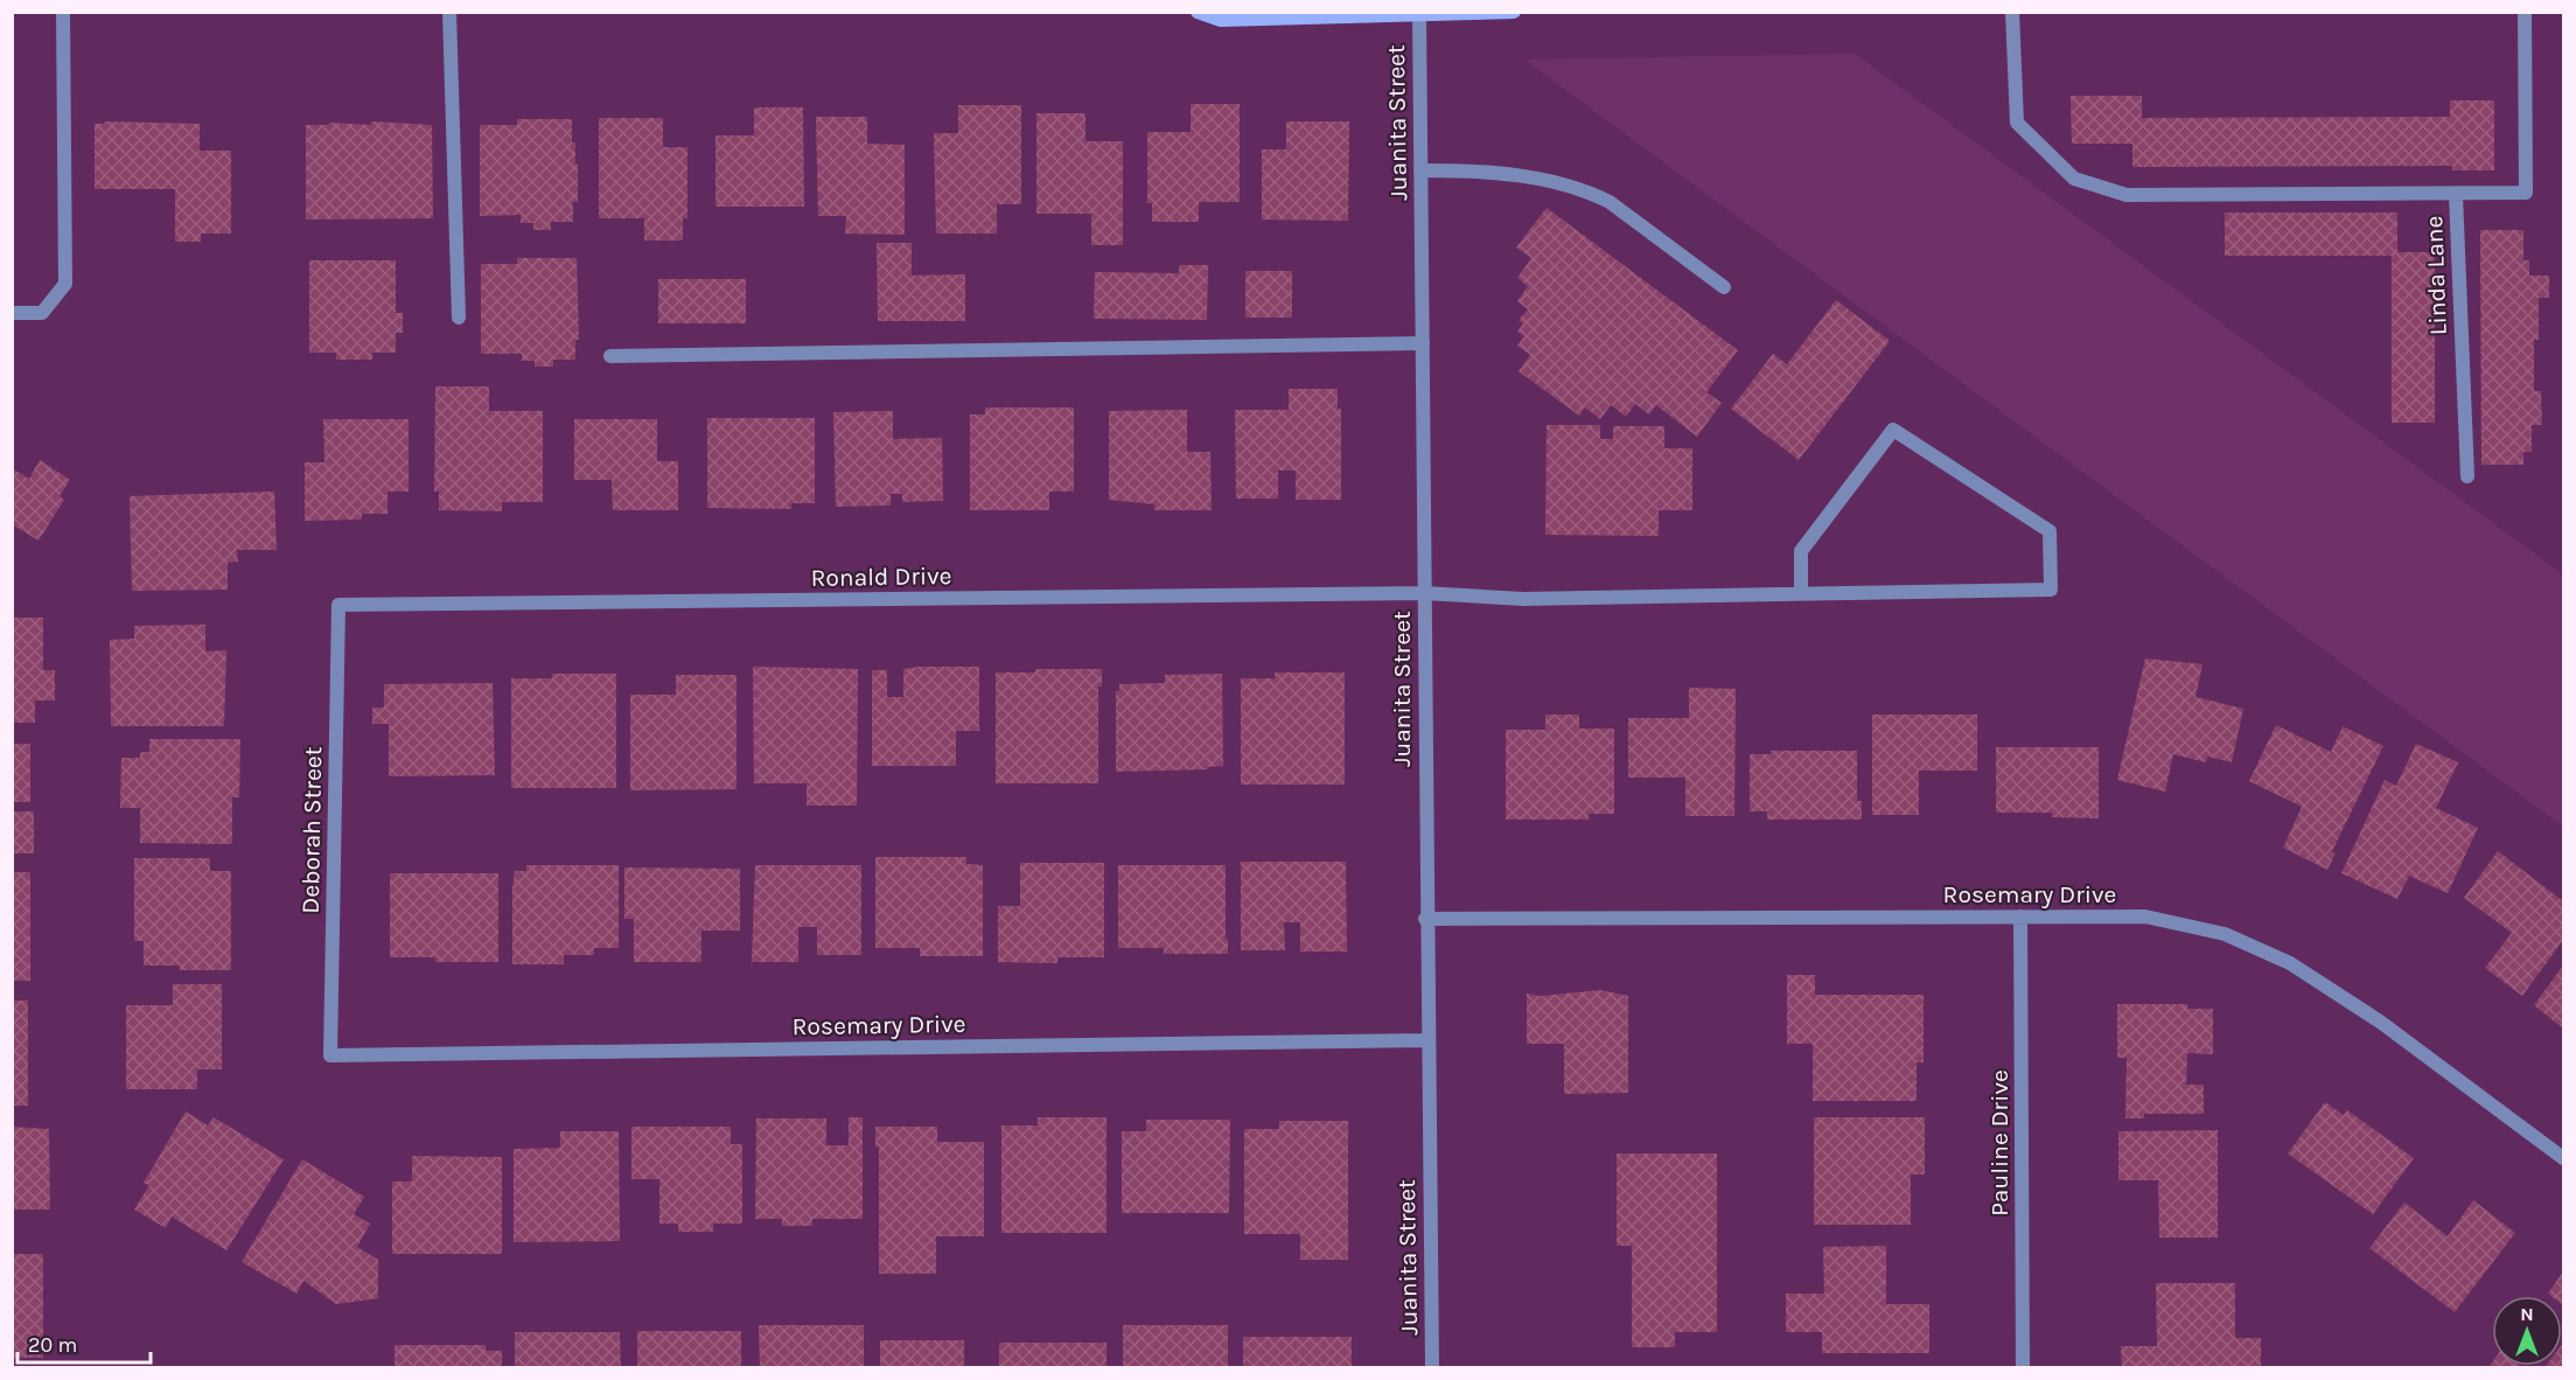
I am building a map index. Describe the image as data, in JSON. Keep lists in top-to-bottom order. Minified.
{"streets":{"street":["Juanita Street","Linda Lane","Ronald Drive","Deborah Street","Rosemary Drive","Pauline Drive"]},"crossings":[["Juanita Street","Ronald Drive"],["Juanita Street","Rosemary Drive"],["Ronald Drive","Deborah Street"],["Deborah Street","Rosemary Drive"],["Rosemary Drive","Pauline Drive"]],"scale_bar":"20 m","north":"top"}
